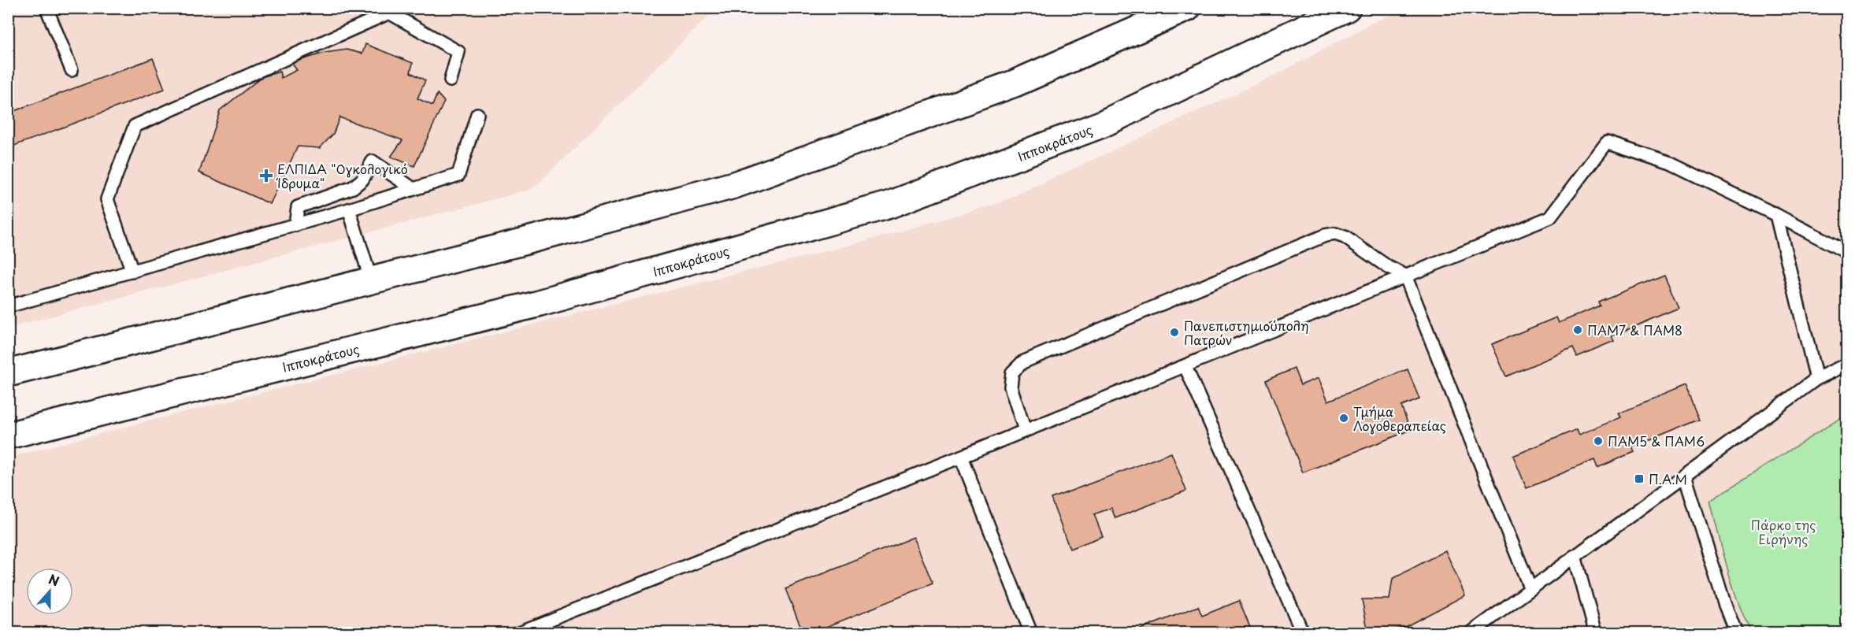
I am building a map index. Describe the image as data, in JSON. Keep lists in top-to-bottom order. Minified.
{"streets":{"street":["Ιπποκράτους"]},"parks":["Πάρκο της Ειρήνης"],"places":{"health":["ΕΛΠΙΔΑ \"Ογκολογικό Ίδρυμα\""],"other":["ΠΑΜ7 & ΠΑΜ8","Πανεπιστημιούπολη Πατρών","Τμήμα Λογοθεραπείας","ΠΑΜ5 & ΠΑΜ6"],"transit":["Π.A.M"]},"north":"top"}
